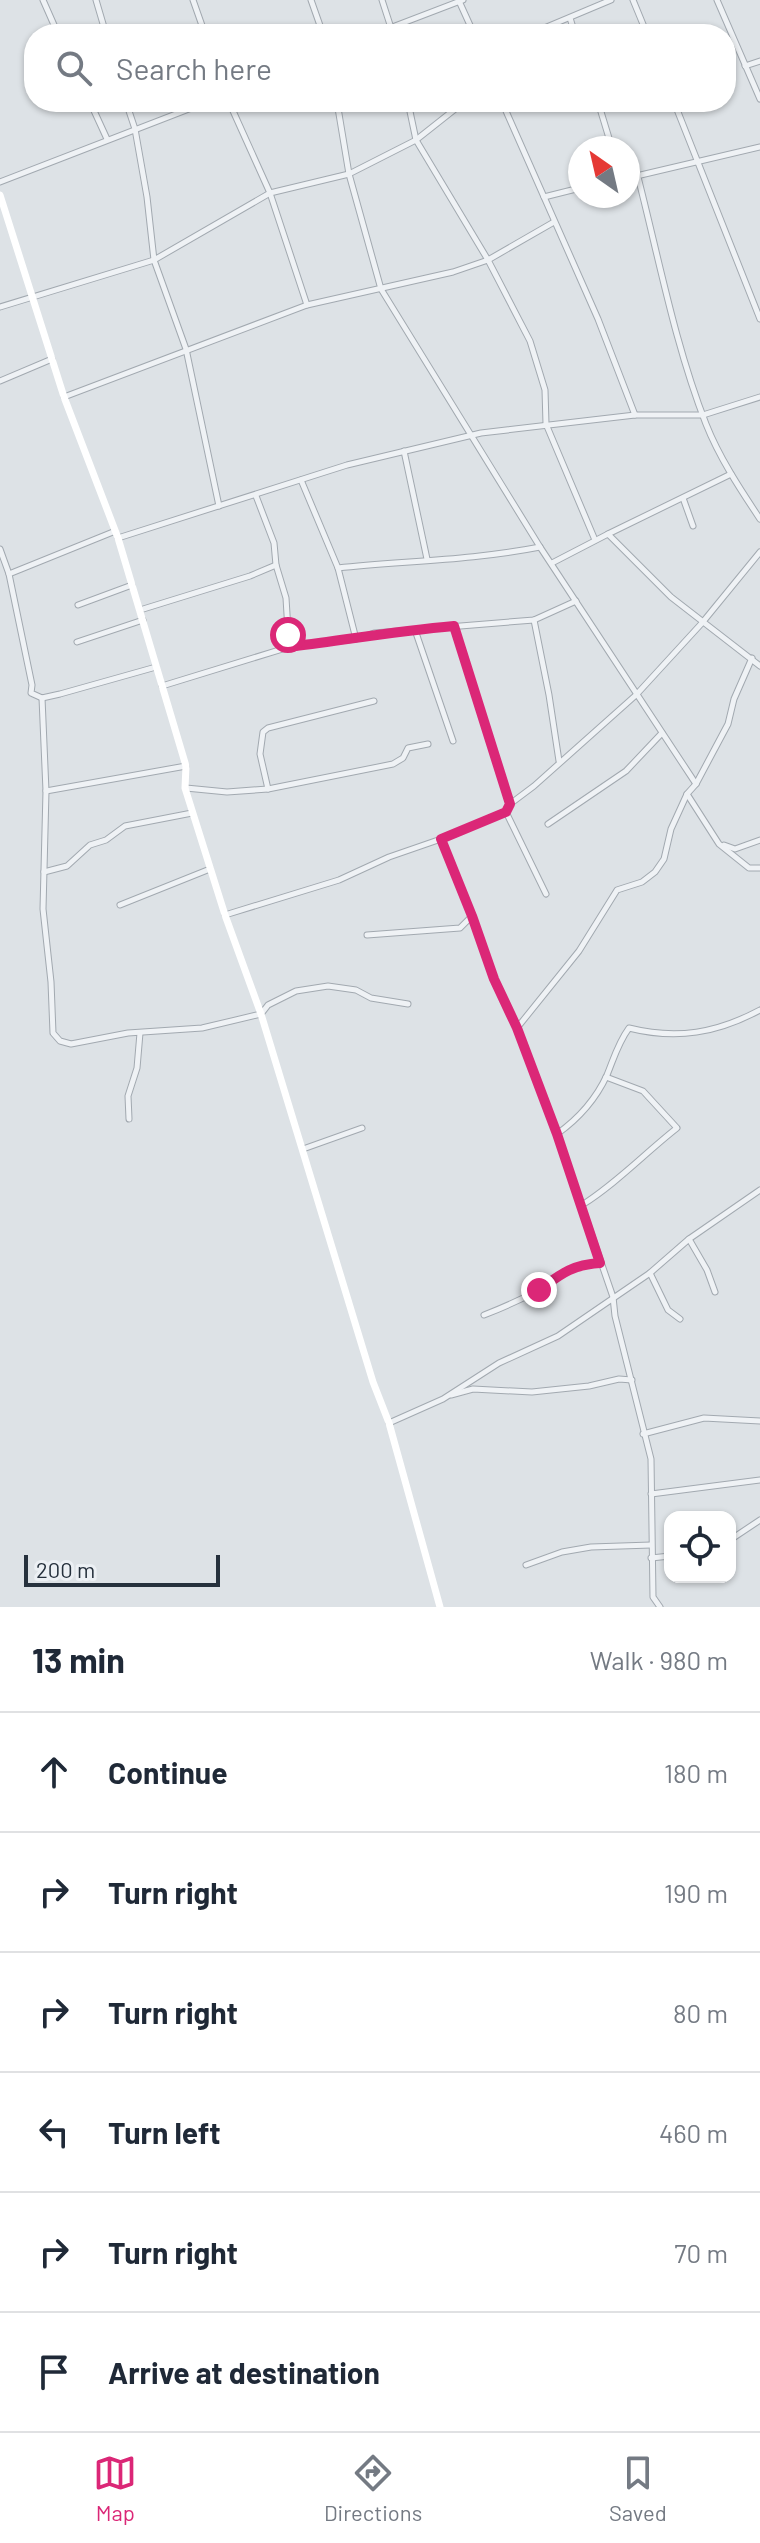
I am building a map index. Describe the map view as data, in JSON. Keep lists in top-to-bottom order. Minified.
{"scale_bar":"200 m","north":"top left","page":{"search":"Search here","scale":"200 m","heading":["13 min","Walk · 980 m"],"list":[["Continue","180 m"],["Turn right","190 m"],["Turn right","80 m"],["Turn left","460 m"],["Turn right","70 m"],"Arrive at destination"],"nav":["Map","Directions","Saved"]}}
